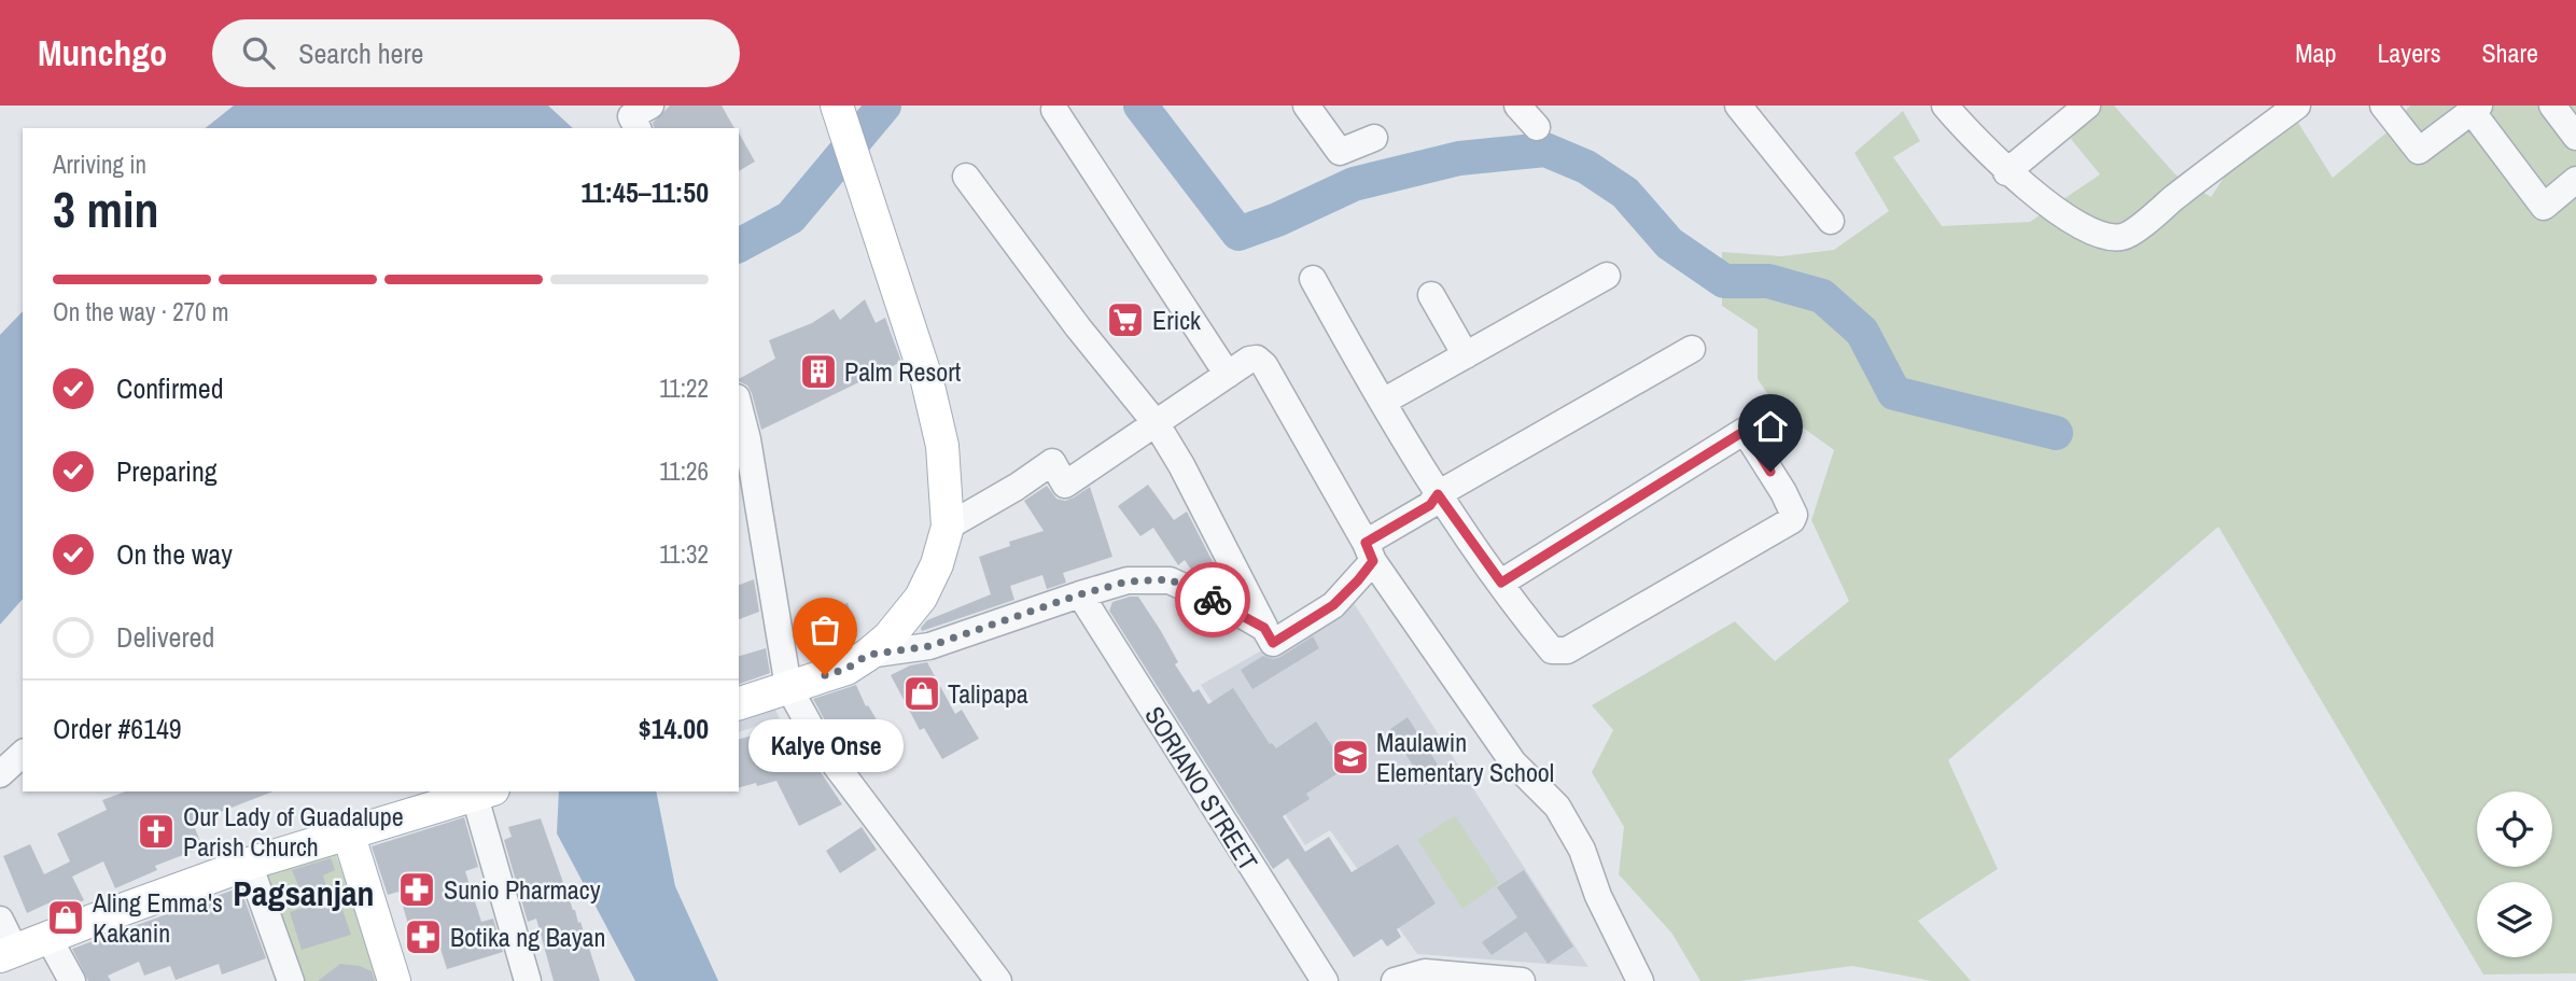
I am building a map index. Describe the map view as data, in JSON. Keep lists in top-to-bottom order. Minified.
{"streets":{"street":["SORIANO STREET"]},"districts":["Pagsanjan"],"places":{"supermarket":["Erick"],"building":["Palm Resort"],"other":["Kalye Onse"],"shop":["Talipapa","Aling Emma's Kakanin"],"school or university":["Maulawin Elementary School"],"church":["Our Lady of Guadalupe Parish Church"],"pharmacy":["Sunio Pharmacy","Botika ng Bayan"]},"page":{"header":"Munchgo","search":"Search here","nav":["Map","Layers","Share"],"heading":["3 min","Arriving in","11:45–11:50"],"panel":["Order #6149","$14.00"],"bar":"On the way · 270 m","list":[["Confirmed","11:22"],["Preparing","11:26"],["On the way","11:32"],"Delivered"],"bubble":"Kalye Onse"}}
